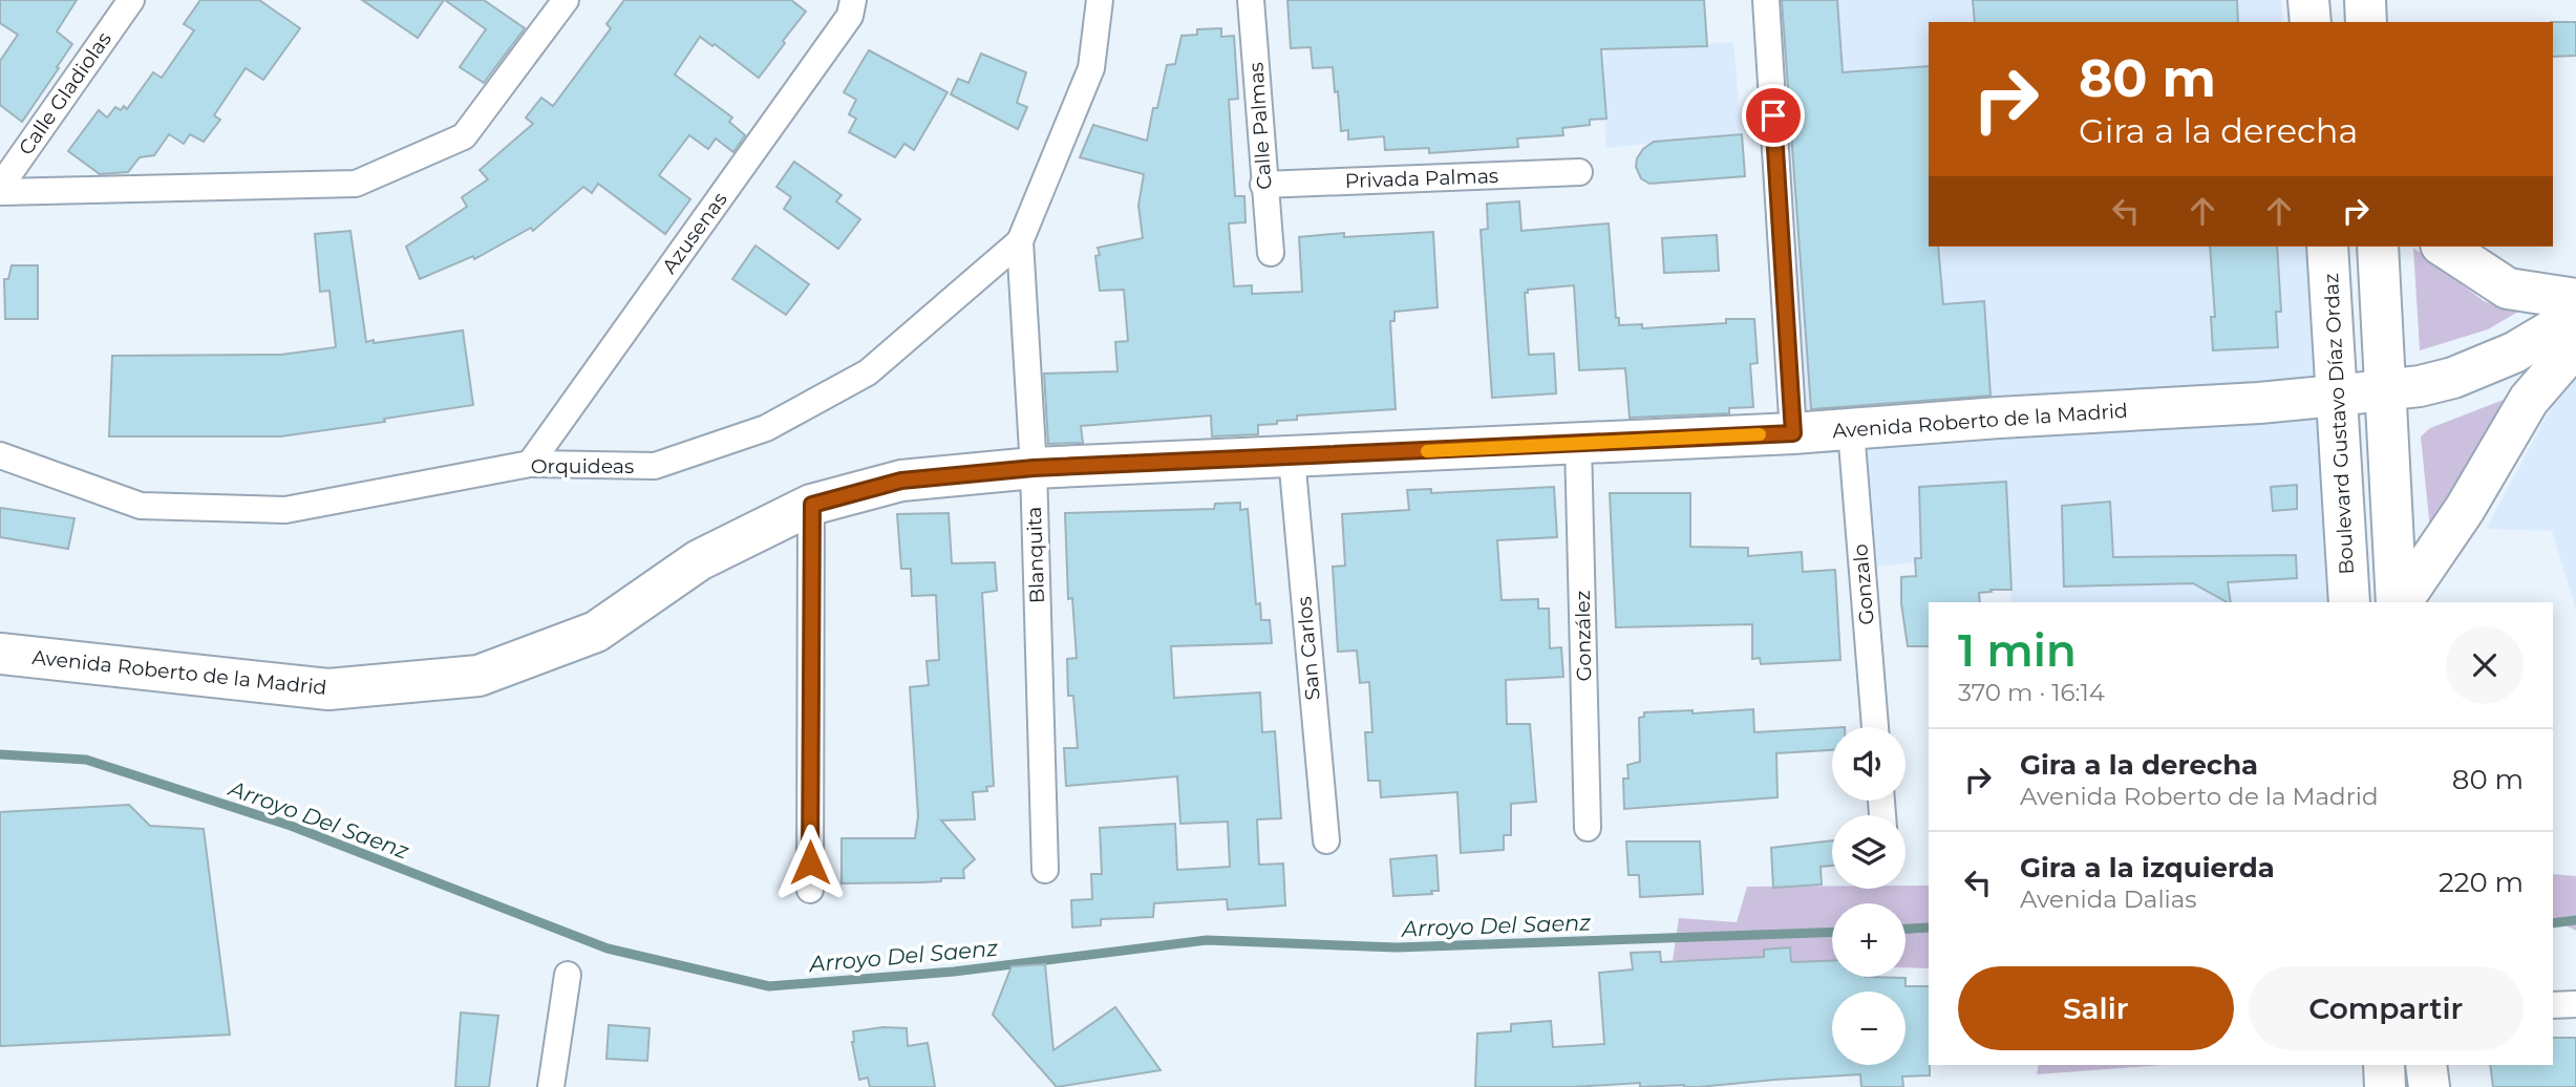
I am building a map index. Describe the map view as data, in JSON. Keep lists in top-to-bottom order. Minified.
{"streets":{"main road":["Avenida Roberto de la Madrid","Boulevard Gustavo Díaz Ordaz"],"street":["Calle Gladiolas","Calle Palmas","Privada Palmas","Azusenas","Orquideas","Blanquita","Gonzalo","González","San Carlos"]},"crossings":[["Calle Palmas","Privada Palmas"],["Azusenas","Orquideas"],["Avenida Roberto de la Madrid","Boulevard Gustavo Díaz Ordaz"],["Avenida Roberto de la Madrid","Blanquita"],["Avenida Roberto de la Madrid","Gonzalo"],["Avenida Roberto de la Madrid","González"],["Avenida Roberto de la Madrid","San Carlos"],["Orquideas","Blanquita"]],"water":["Arroyo Del Saenz"],"page":{"turn":["80 m","Gira a la derecha"],"heading":["1 min","370 m · 16:14"],"map_buttons":["+","−"],"list":[{"name":"Gira a la derecha","note":"Avenida Roberto de la Madrid","value":"80 m"},{"name":"Gira a la izquierda","note":"Avenida Dalias","value":"220 m"}],"buttons":["Salir","Compartir"]}}
